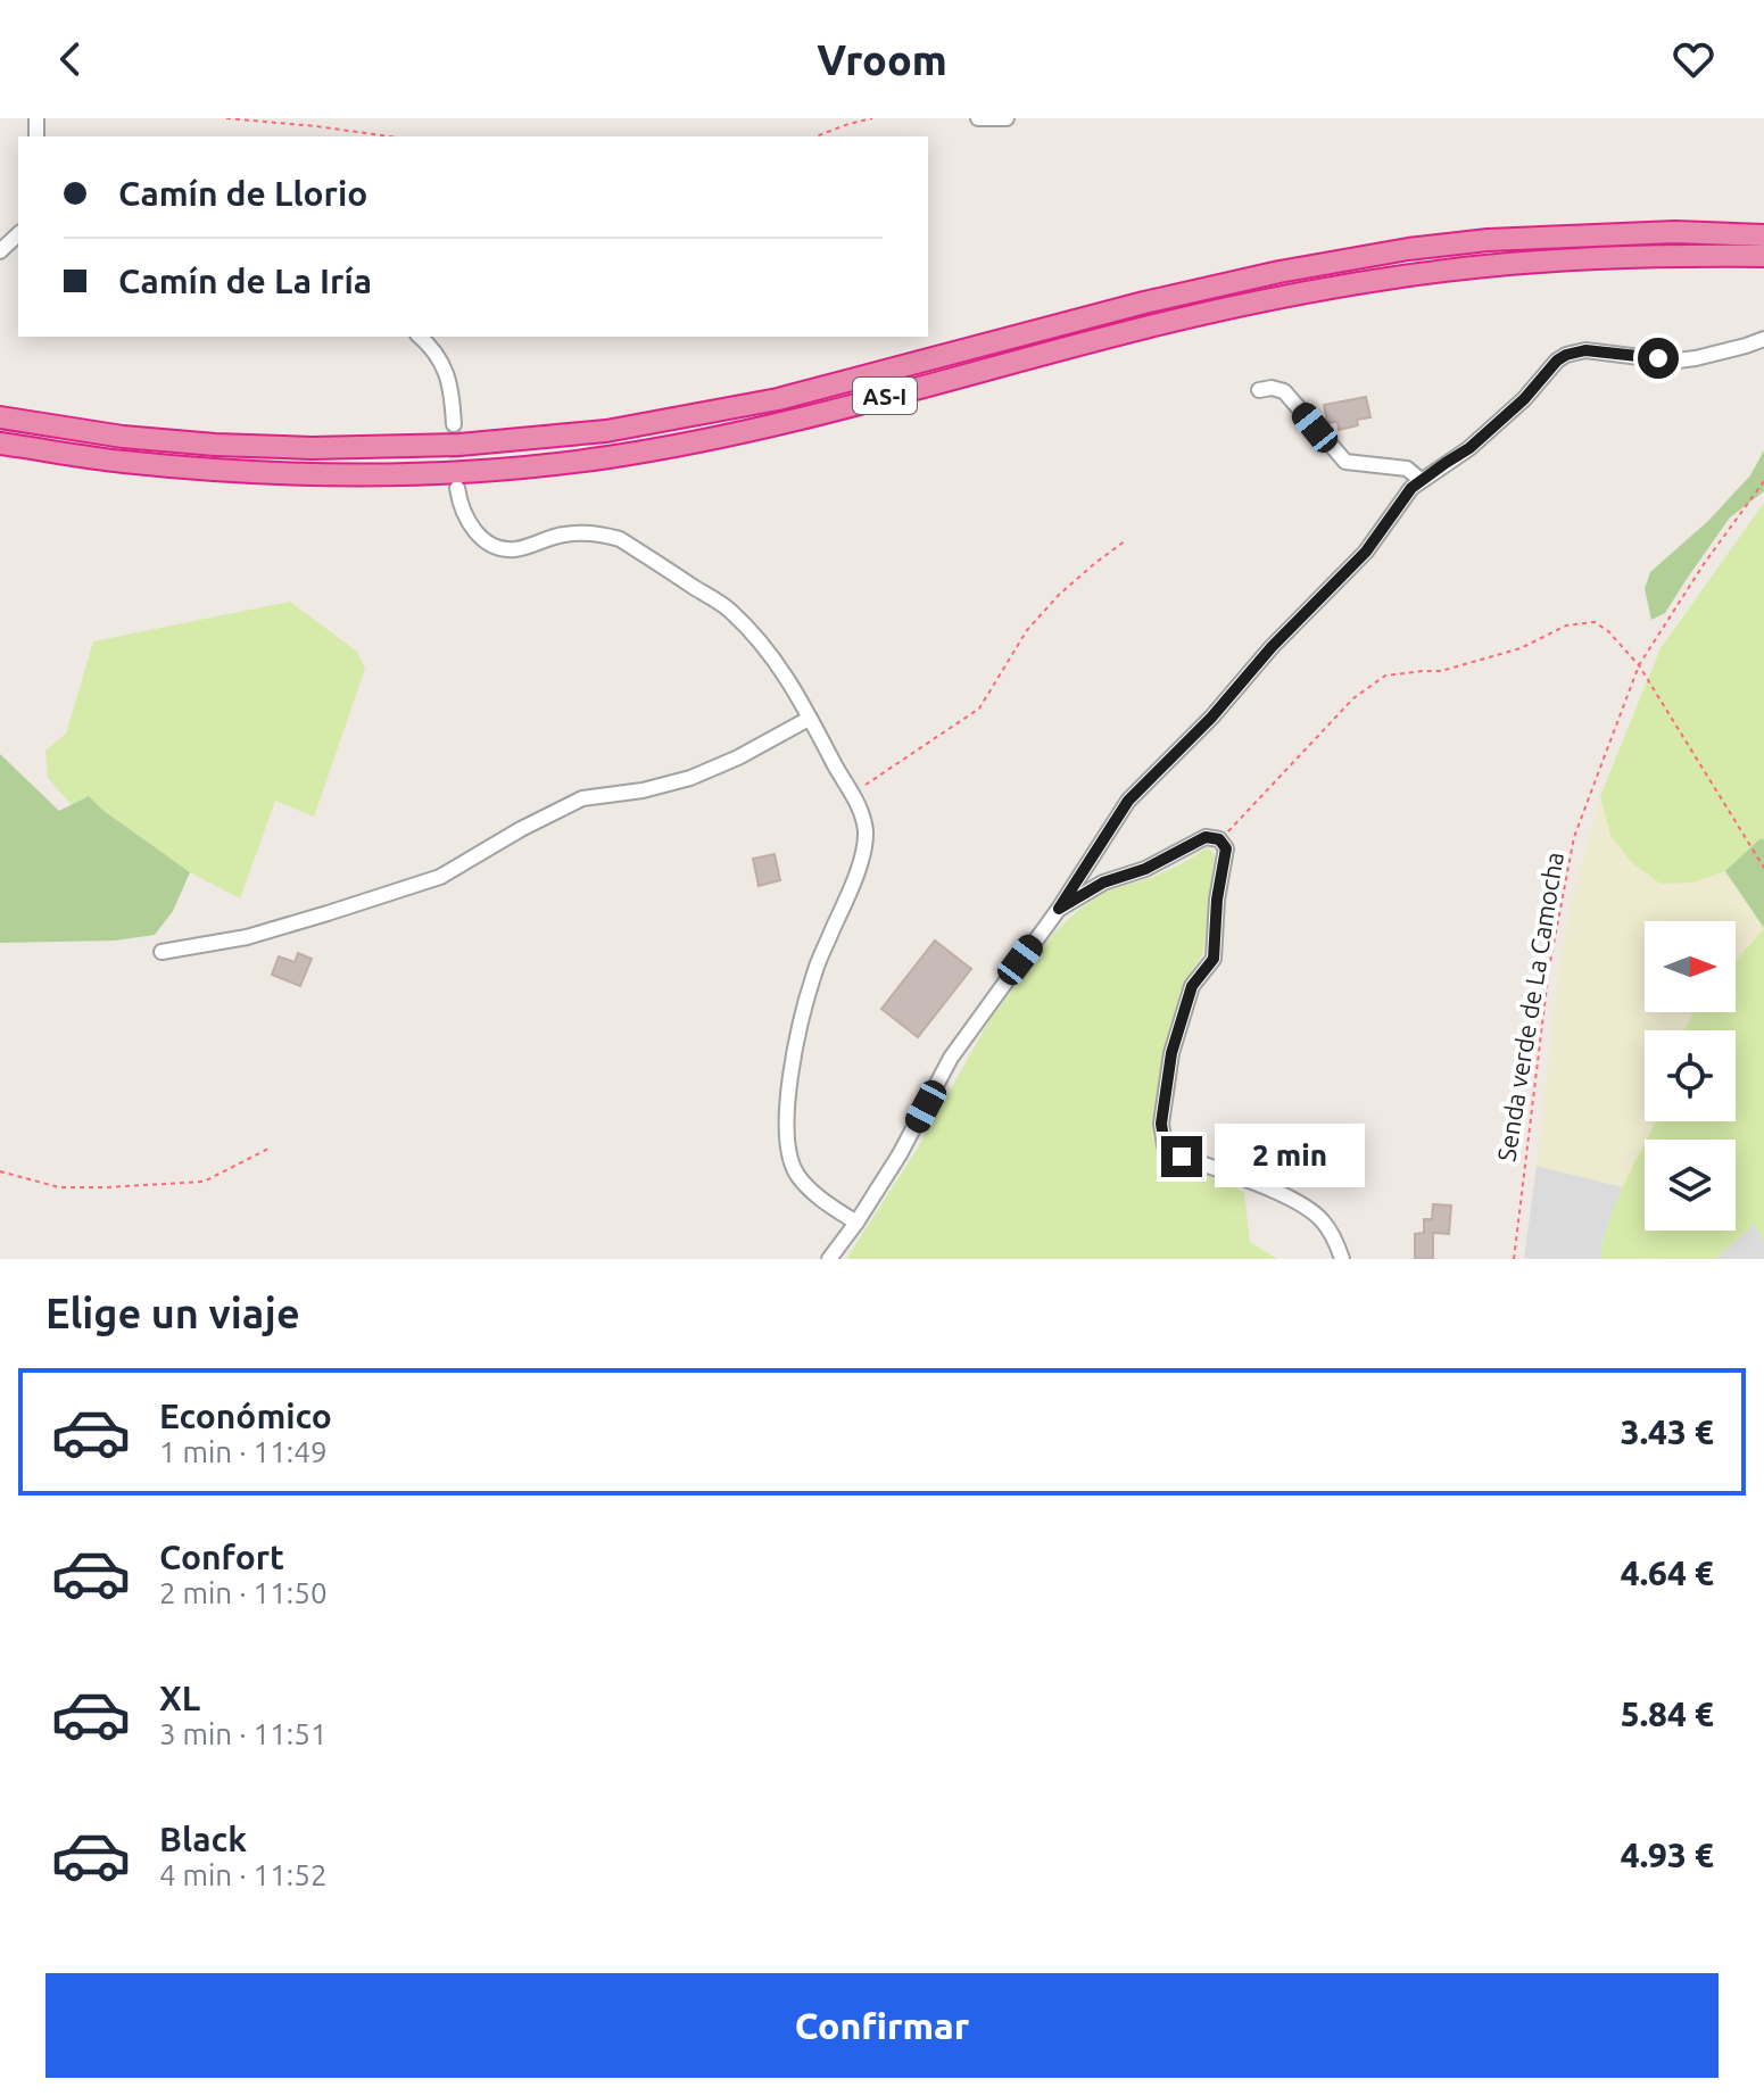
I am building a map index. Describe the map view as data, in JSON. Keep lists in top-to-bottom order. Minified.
{"streets":{"highway":["AS-I"],"path":["Senda verde de La Camocha"]},"north":"right","page":{"header":"Vroom","banner":["Camín de Llorio","Camín de La Iría"],"bubble":"2 min","heading":"Elige un viaje","list":[{"name":"Económico","note":"1 min · 11:49","value":"3.43 €"},{"name":"Confort","note":"2 min · 11:50","value":"4.64 €"},{"name":"XL","note":"3 min · 11:51","value":"5.84 €"},{"name":"Black","note":"4 min · 11:52","value":"4.93 €"}],"buttons":"Confirmar"}}
